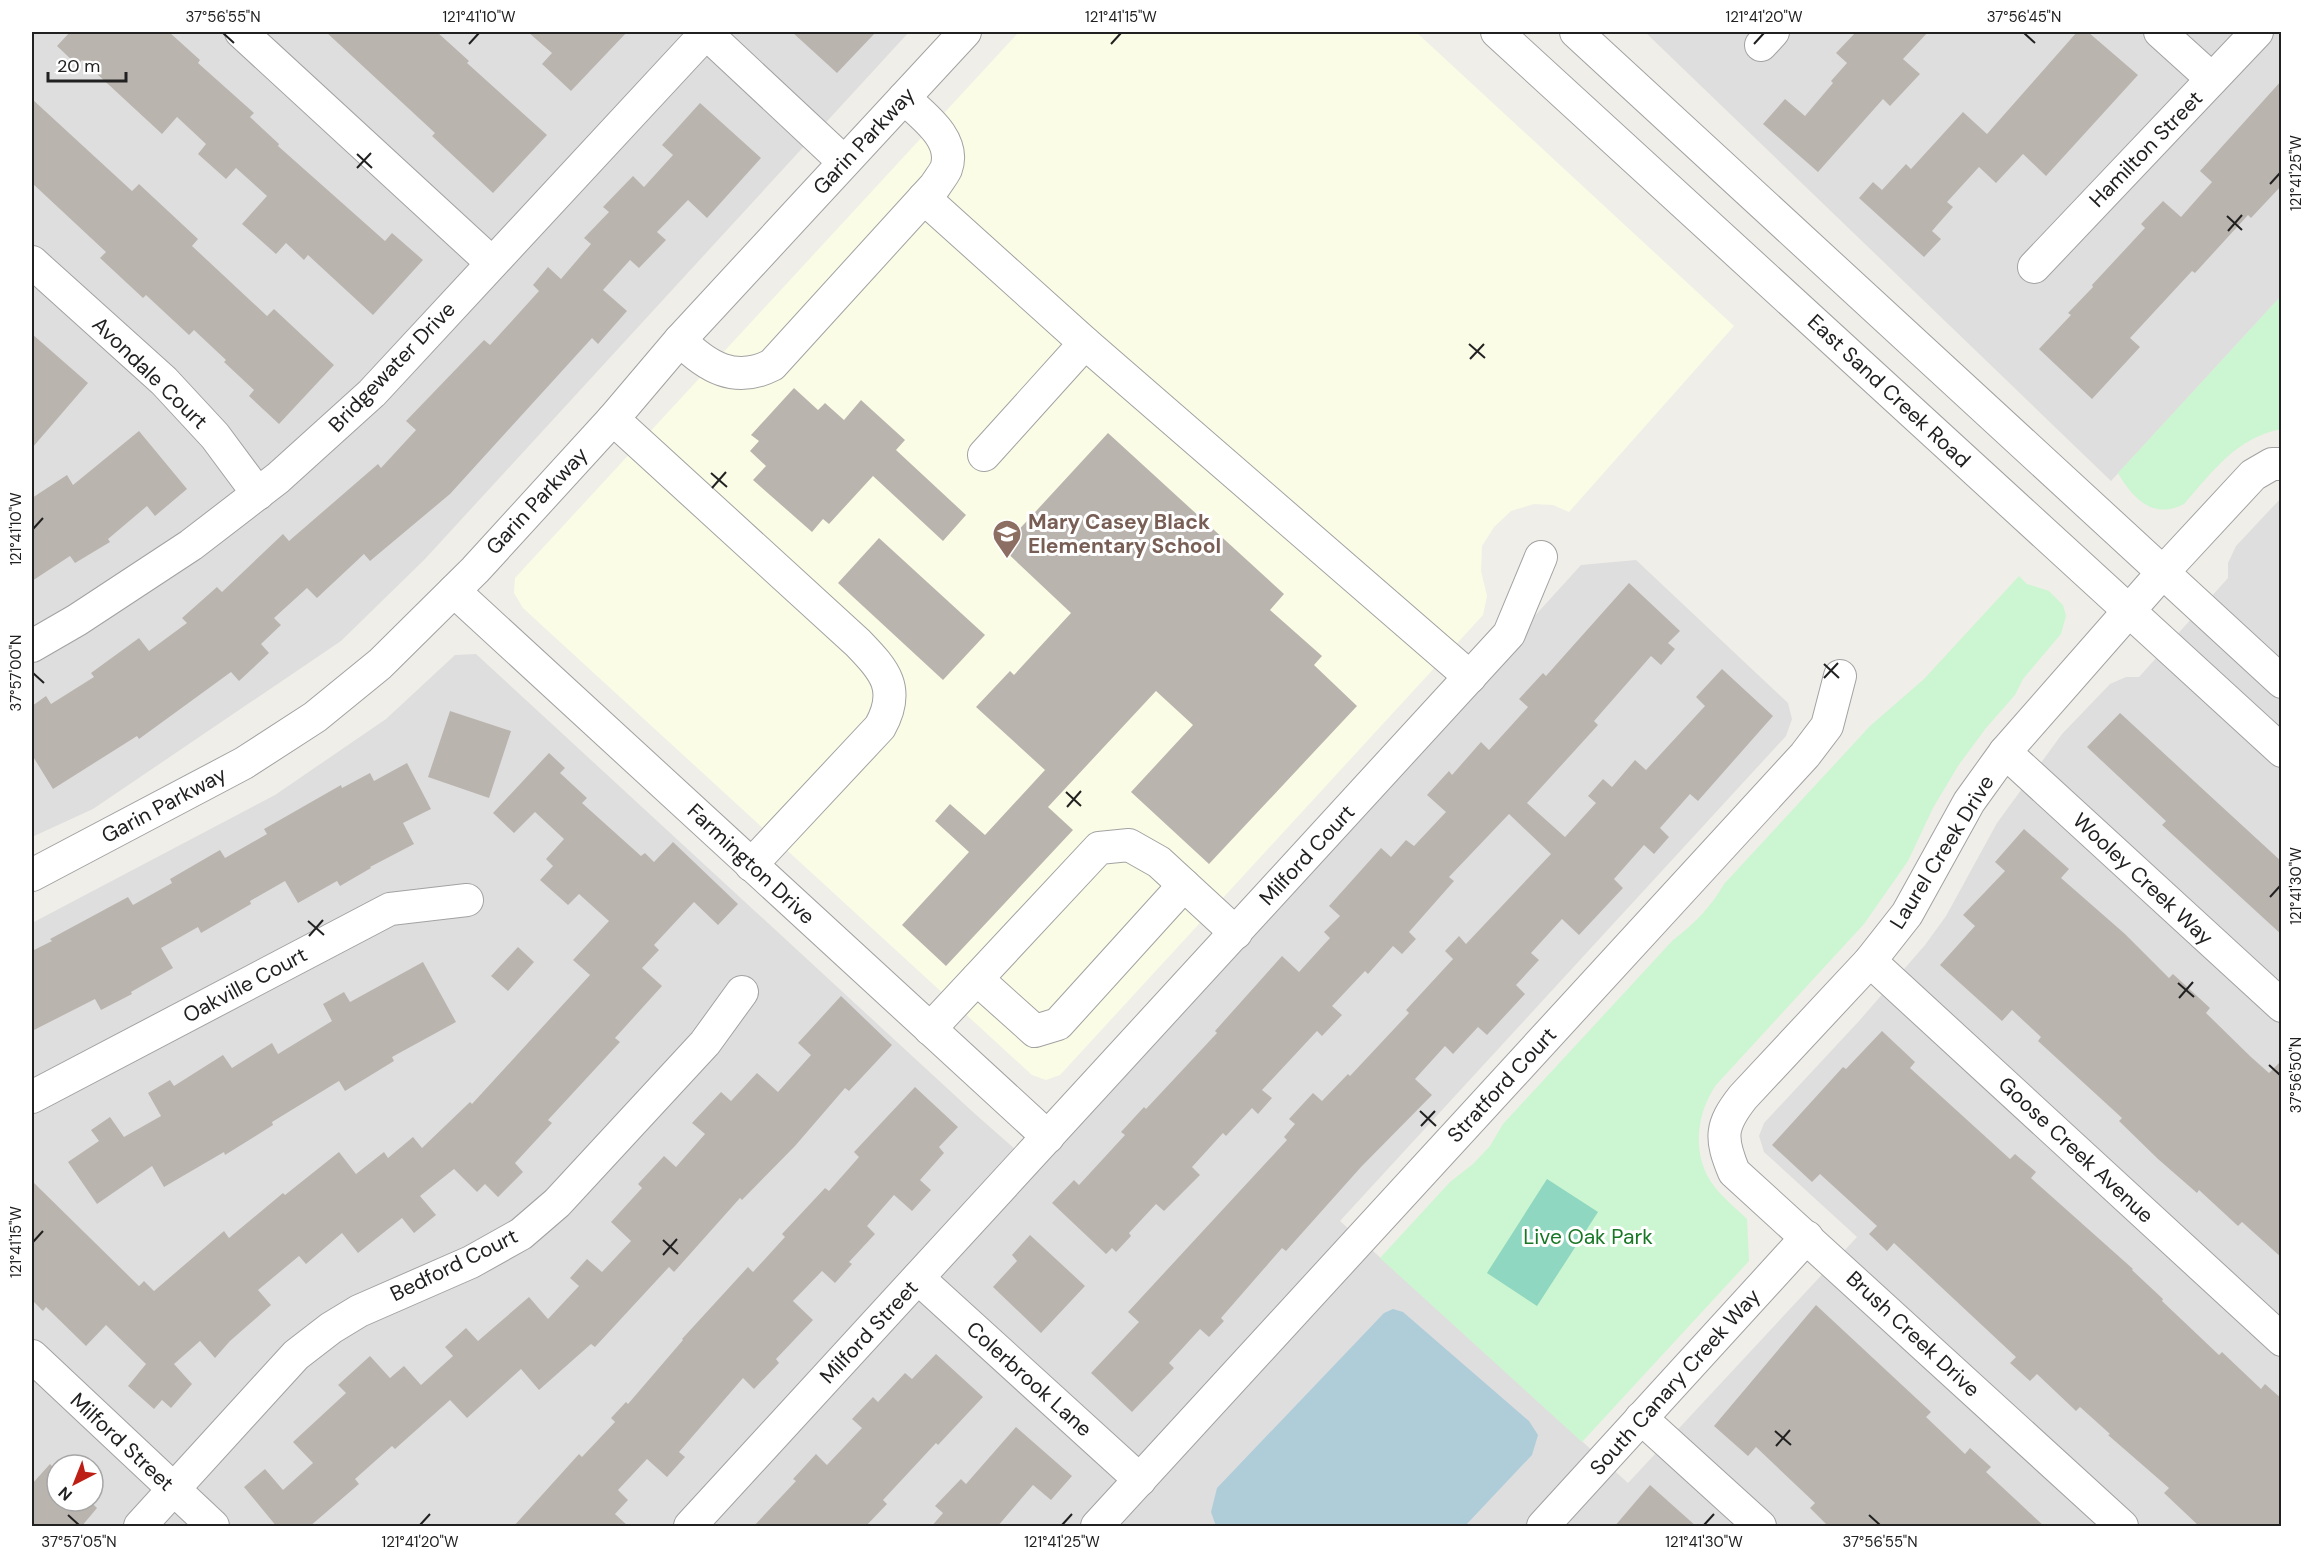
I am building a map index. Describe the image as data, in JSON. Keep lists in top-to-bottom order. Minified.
{"streets":{"street":["Garin Parkway","Hamilton Street","Bridgewater Drive","Avondale Court","East Sand Creek Road","Laurel Creek Drive","Milford Court","Farmington Drive","Wooley Creek Way","Oakville Court","Stratford Court","Goose Creek Avenue","Bedford Court","Milford Street","Brush Creek Drive","Colerbrook Lane","South Canary Creek Way"]},"crossings":[["Garin Parkway","Farmington Drive"],["Bridgewater Drive","Avondale Court"],["East Sand Creek Road","Laurel Creek Drive"],["Laurel Creek Drive","Wooley Creek Way"],["Laurel Creek Drive","Goose Creek Avenue"],["Laurel Creek Drive","Brush Creek Drive"],["Milford Court","Farmington Drive"],["Milford Court","Milford Street"],["Farmington Drive","Milford Street"],["Stratford Court","Colerbrook Lane"],["Bedford Court","Milford Street"],["Milford Street","Colerbrook Lane"],["Brush Creek Drive","South Canary Creek Way"]],"parks":["Live Oak Park"],"places":{"school or university":["Mary Casey Black Elementary School"]},"scale_bar":"20 m","north":"bottom left","coordinates":["37°56'55\"N","121°41'10\"W","121°41'15\"W","121°41'20\"W","37°56'45\"N","121°41'25\"W","37°57'00\"N","121°41'30\"W","37°56'50\"N","37°57'05\"N"]}
